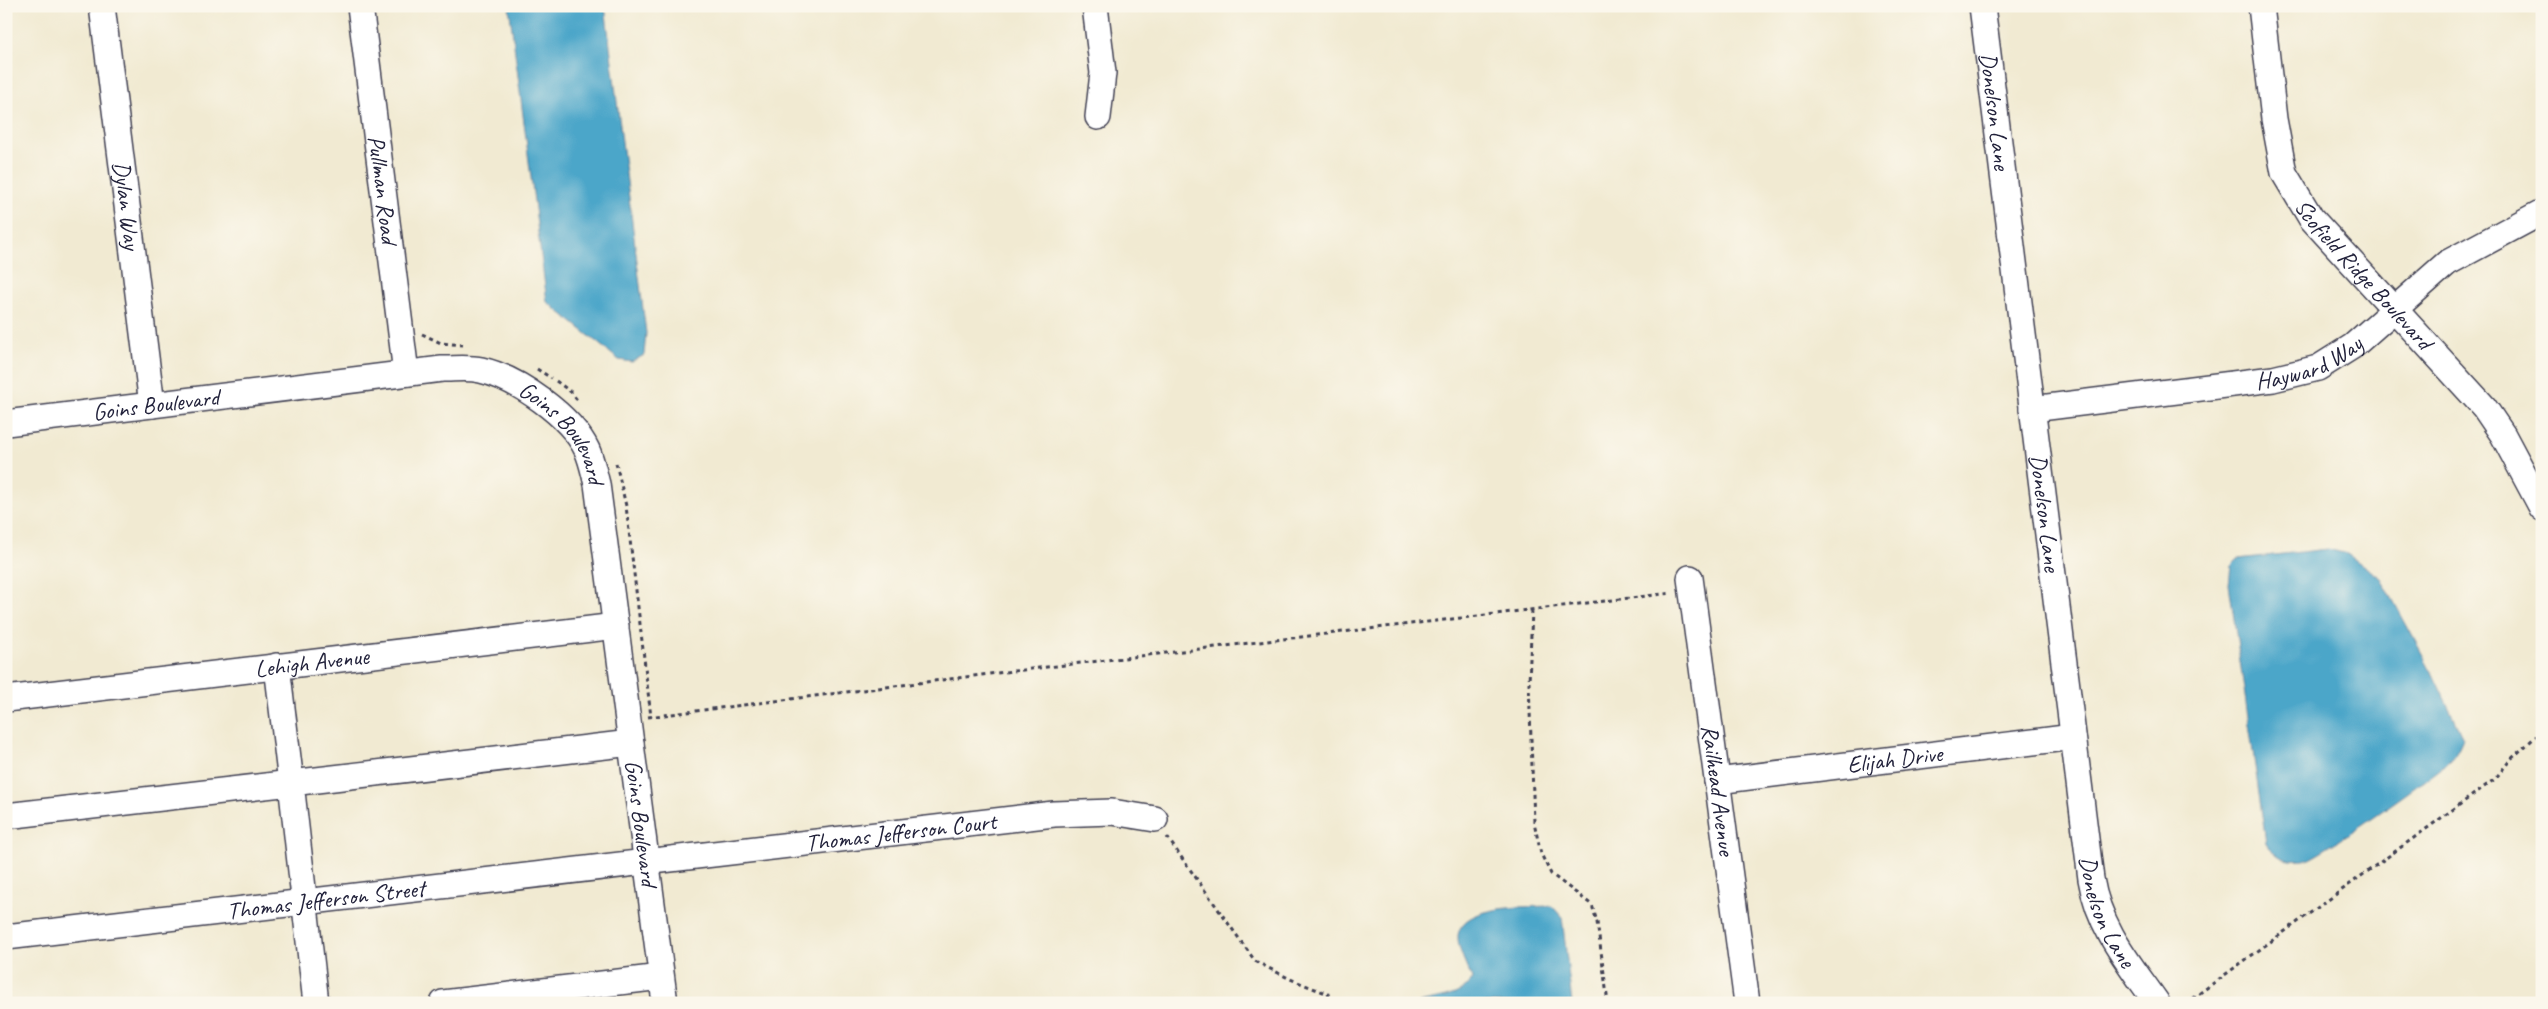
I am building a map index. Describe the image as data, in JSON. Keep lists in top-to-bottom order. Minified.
{"streets":{"street":["Donelson Lane","Pullman Road","Dylan Way","Scofield Ridge Boulevard","Hayward Way","Goins Boulevard","Lehigh Avenue","Elijah Drive","Railhead Avenue","Thomas Jefferson Court","Thomas Jefferson Street"]},"crossings":[["Donelson Lane","Hayward Way"],["Donelson Lane","Elijah Drive"],["Pullman Road","Goins Boulevard"],["Dylan Way","Goins Boulevard"],["Scofield Ridge Boulevard","Hayward Way"],["Goins Boulevard","Lehigh Avenue"],["Goins Boulevard","Thomas Jefferson Court"],["Goins Boulevard","Thomas Jefferson Street"],["Elijah Drive","Railhead Avenue"],["Thomas Jefferson Court","Thomas Jefferson Street"]]}
